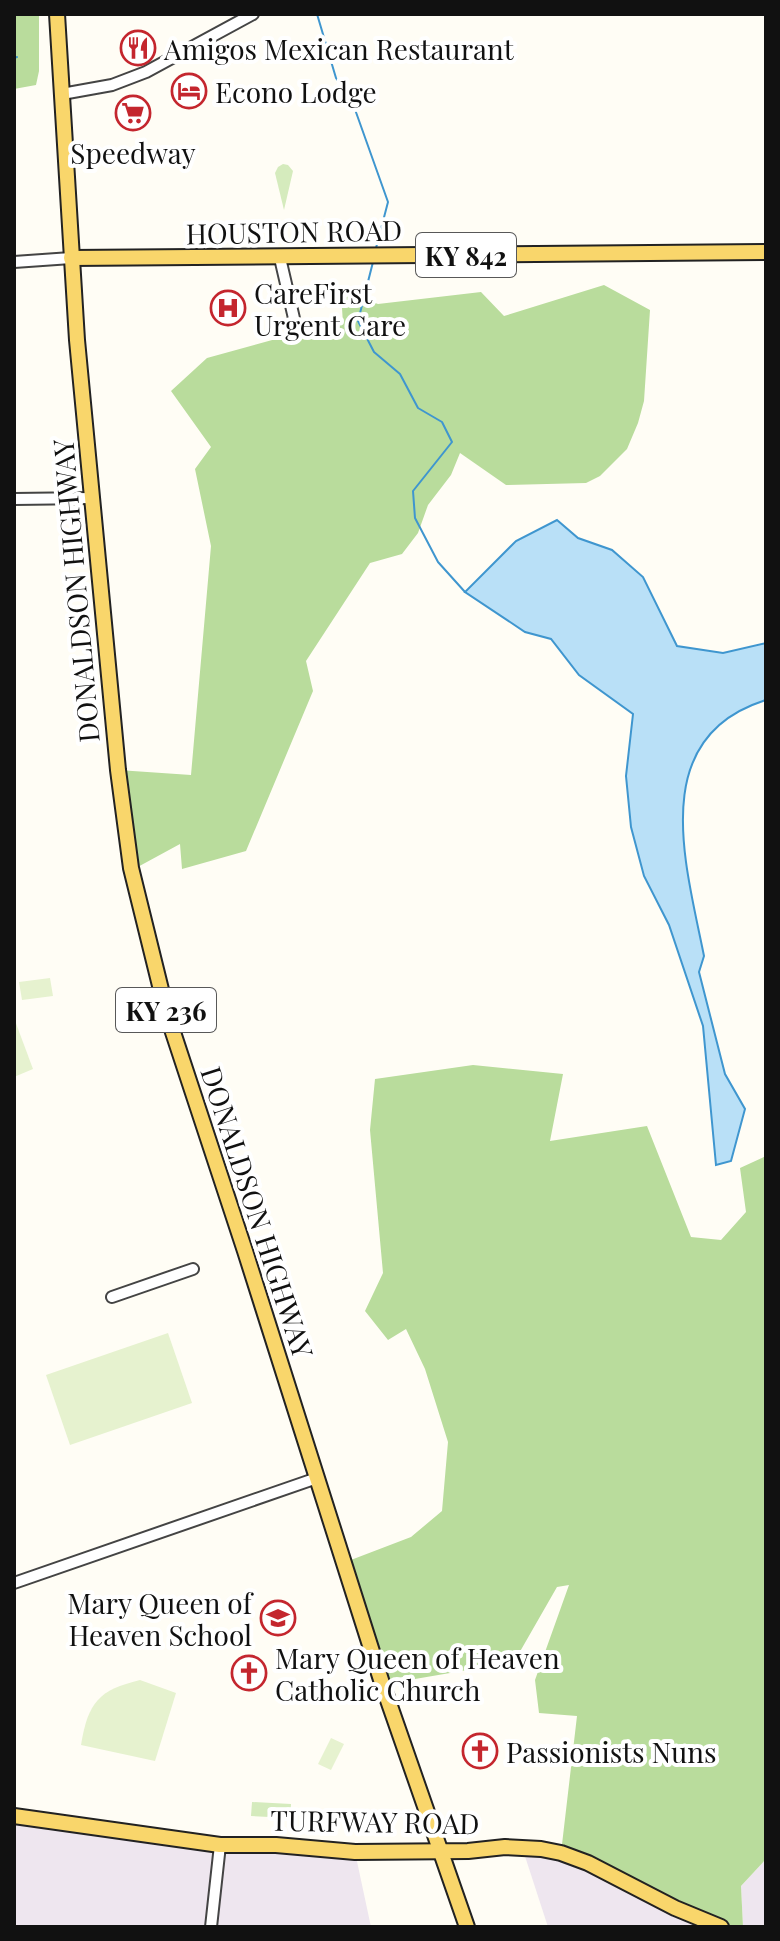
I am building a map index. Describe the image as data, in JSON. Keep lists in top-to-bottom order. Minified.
{"streets":{"main road":["HOUSTON ROAD","KY 842","DONALDSON HIGHWAY","KY 236","TURFWAY ROAD"]},"crossings":[["HOUSTON ROAD","DONALDSON HIGHWAY"],["DONALDSON HIGHWAY","TURFWAY ROAD"]],"places":{"restaurant":["Amigos Mexican Restaurant"],"hotel":["Econo Lodge"],"supermarket":["Speedway"],"hospital":["CareFirst Urgent Care"],"school or university":["Mary Queen of Heaven School"],"church":["Mary Queen of Heaven Catholic Church","Passionists Nuns"]}}
